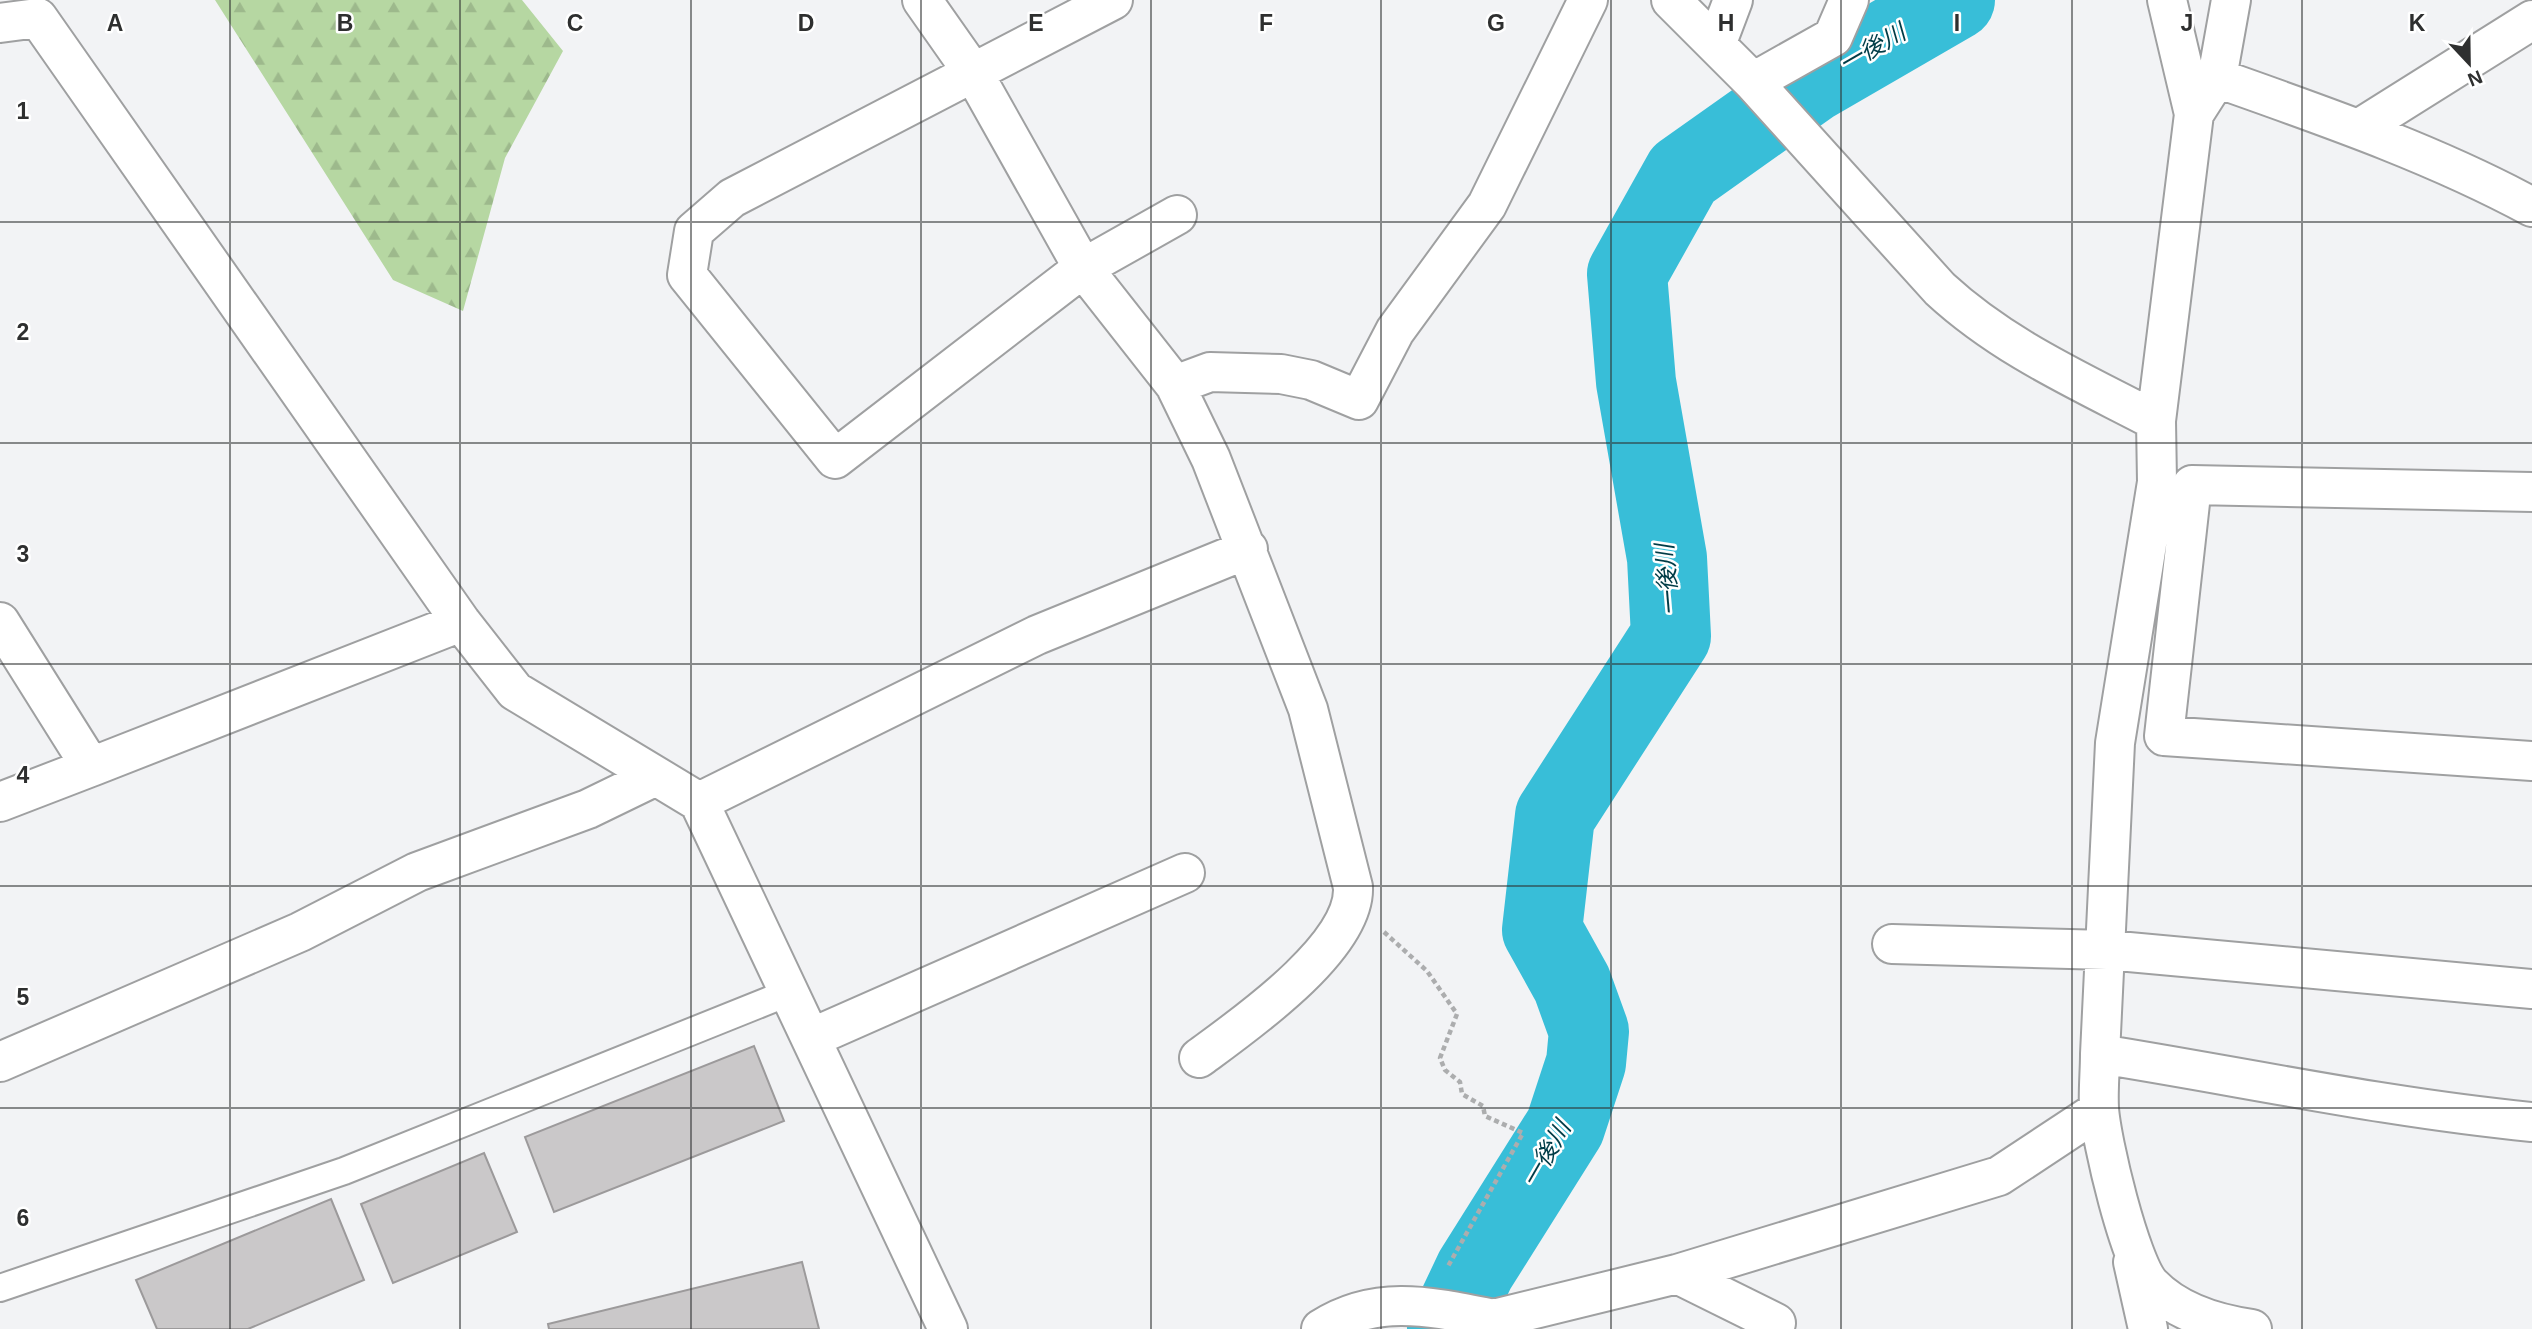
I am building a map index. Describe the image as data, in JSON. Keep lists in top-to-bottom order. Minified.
{"water":["一後川"],"north":"bottom","grid":{"columns":["A","B","C","D","E","F","G","H","I","J","K"],"rows":["1","2","3","4","5","6"]}}
